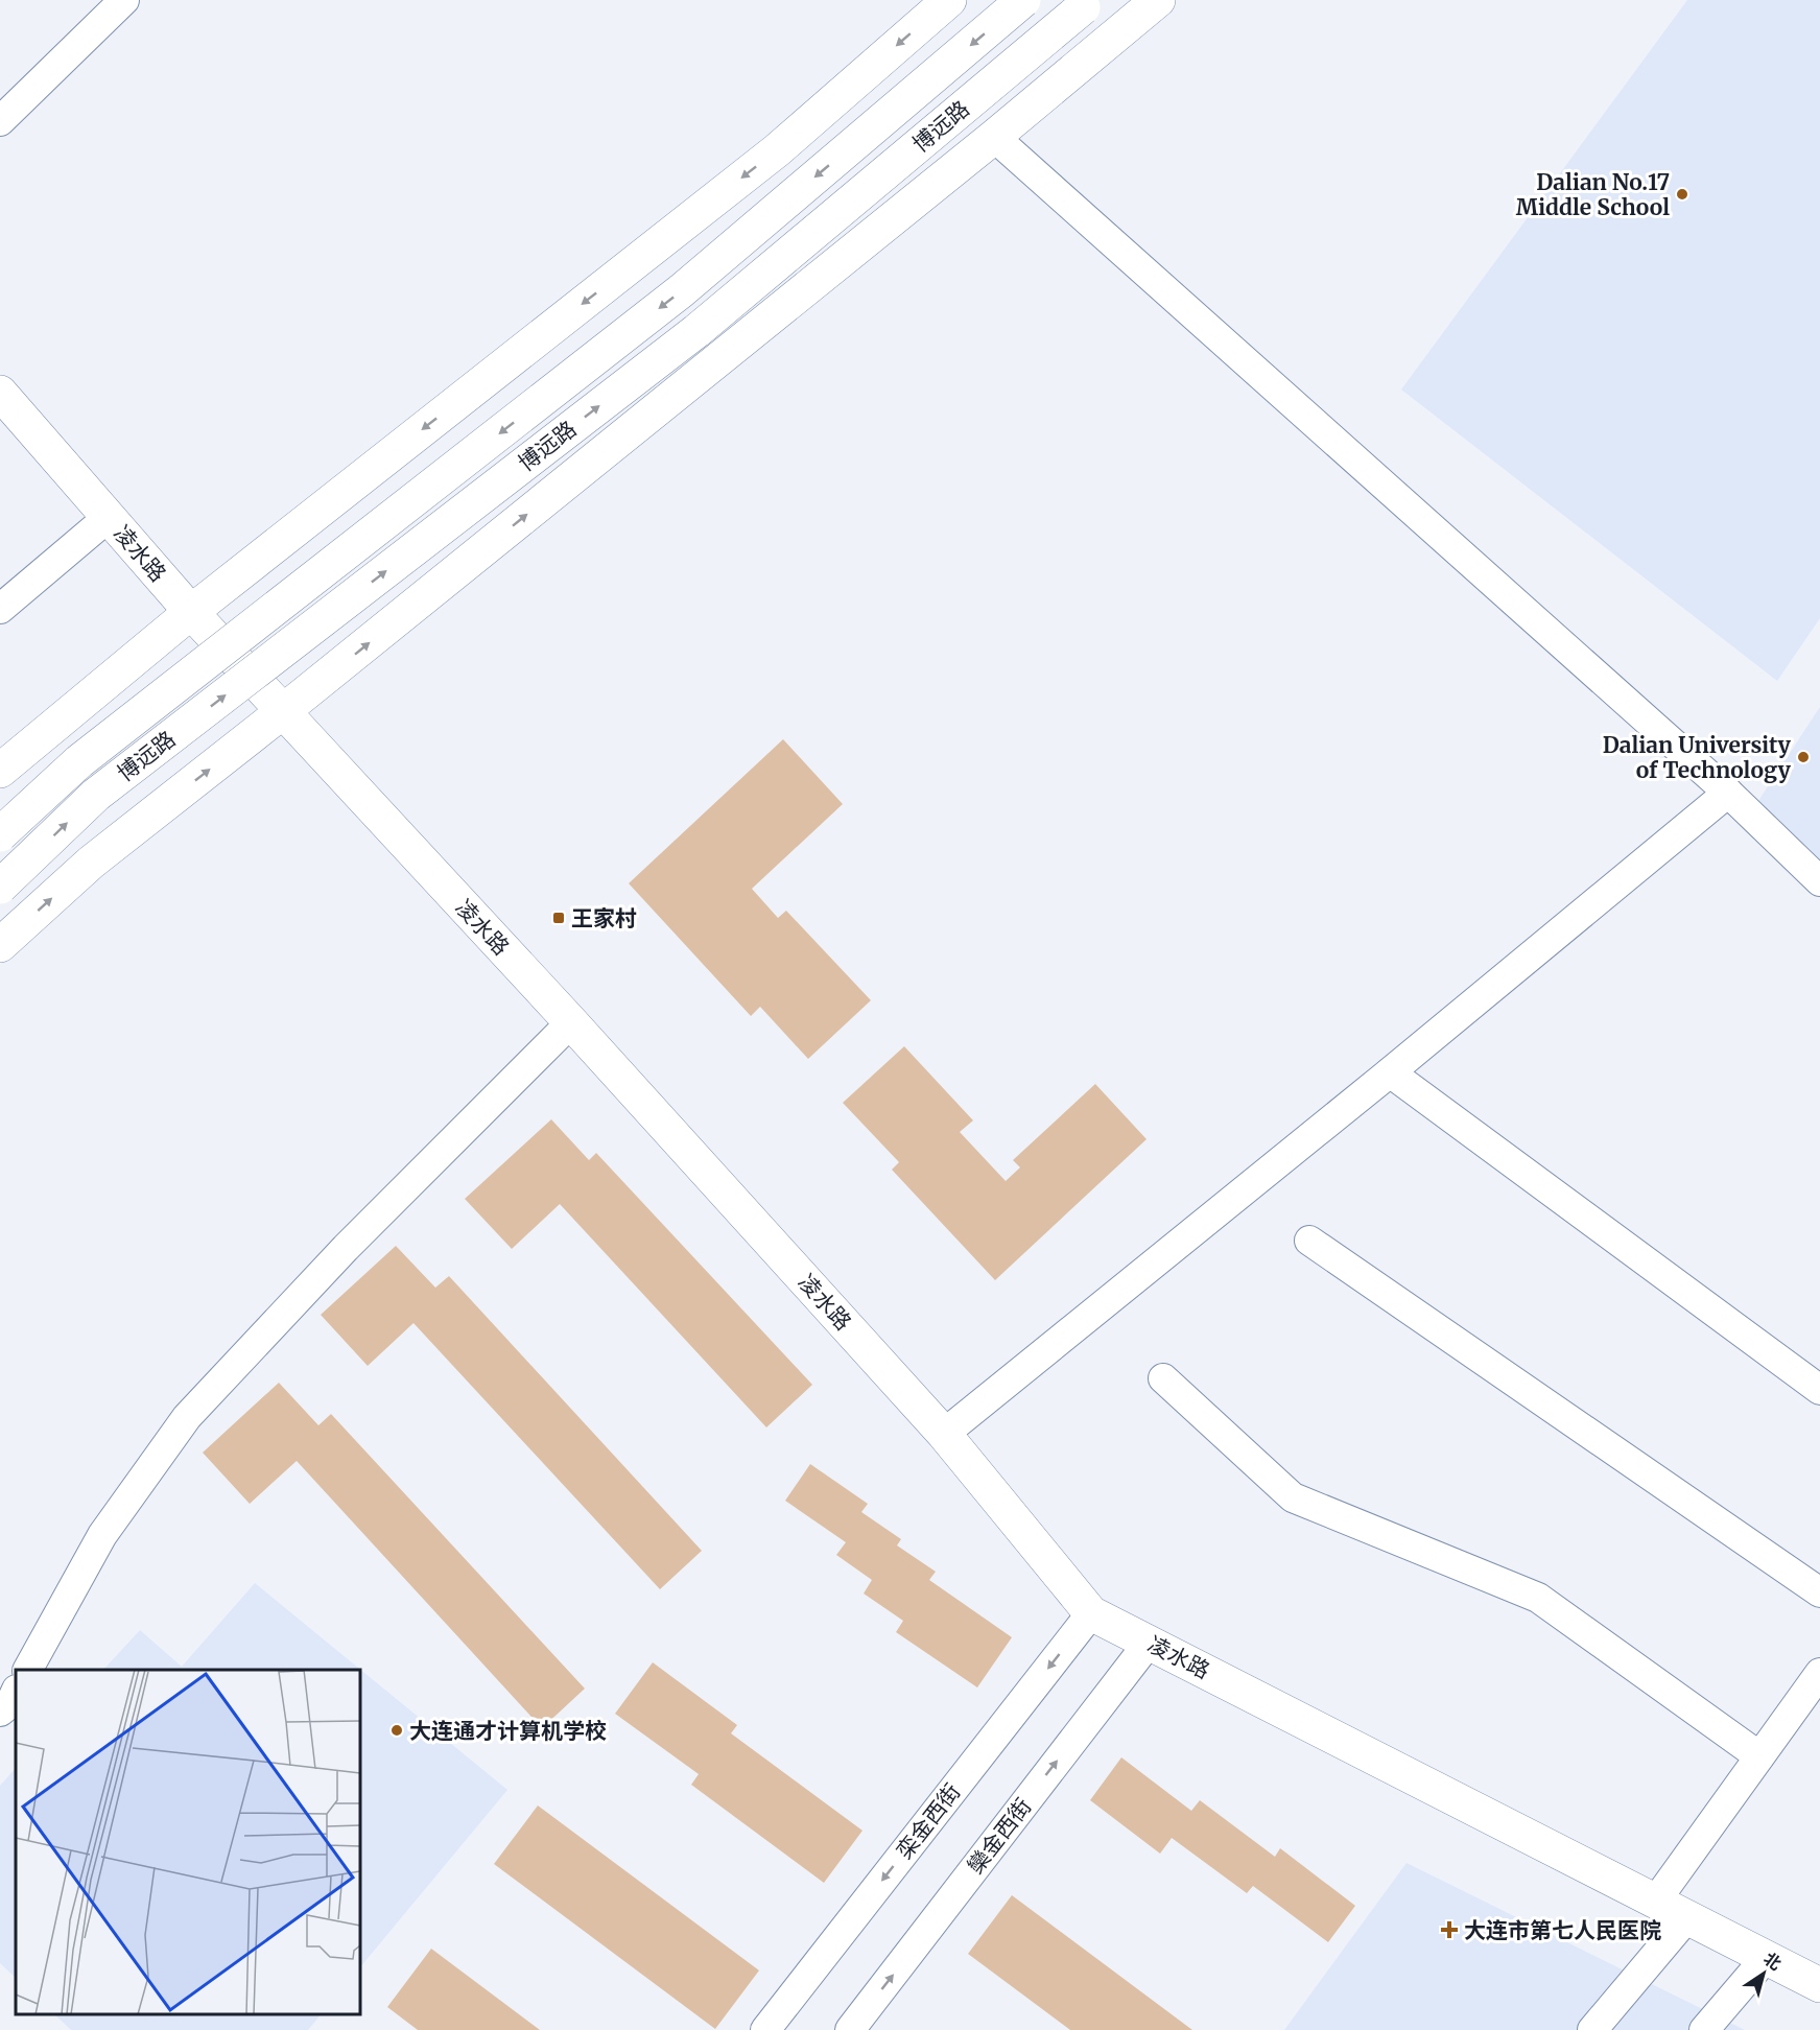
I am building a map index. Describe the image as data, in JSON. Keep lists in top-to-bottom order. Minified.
{"streets":{"main road":["博远路","凌水路"],"street":["栾金西街","欒金西街"]},"crossings":[["凌水路","栾金西街"],["凌水路","欒金西街"]],"one_way":["栾金西街","欒金西街"],"places":{"other":["Dalian No.17 Middle School","Dalian University of Technology","大连通才计算机学校"],"transit":["王家村"],"health":["大连市第七人民医院"]},"north":"top right"}
